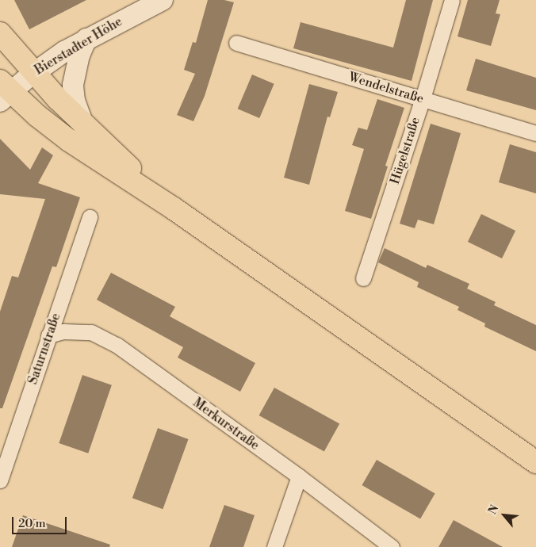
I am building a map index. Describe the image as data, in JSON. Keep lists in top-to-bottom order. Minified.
{"streets":{"main road":["Bierstadter Höhe"],"street":["Wendelstraße","Hügelstraße","Saturnstraße","Merkurstraße"]},"crossings":[["Wendelstraße","Hügelstraße"],["Saturnstraße","Merkurstraße"]],"scale_bar":"20 m","north":"top left"}
